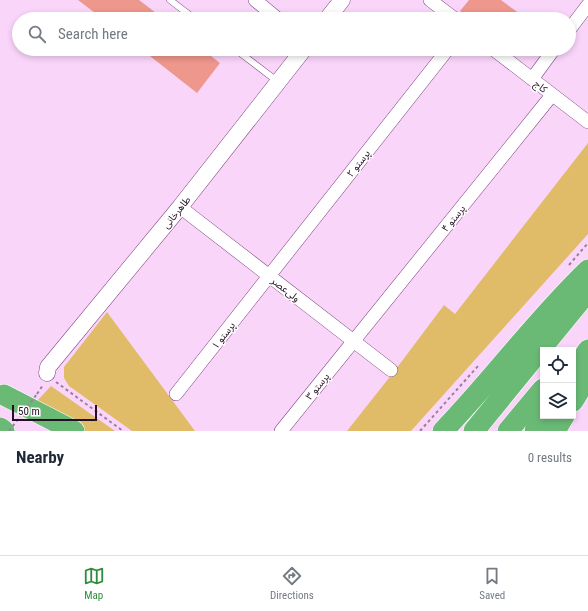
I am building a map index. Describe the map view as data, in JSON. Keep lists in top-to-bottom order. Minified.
{"streets":{"street":["کاج","پرستو ۲","طاهرخانی","پرستو ۴","ولی‌عصر","پرستو ۱","پرستو ۳"]},"crossings":[["کاج","پرستو ۴"],["پرستو ۲","ولی‌عصر"],["پرستو ۲","پرستو ۱"],["طاهرخانی","ولی‌عصر"],["پرستو ۴","ولی‌عصر"],["پرستو ۴","پرستو ۳"],["ولی‌عصر","پرستو ۱"],["ولی‌عصر","پرستو ۳"]],"scale_bar":"50 m","page":{"search":"Search here","scale":"50 m","heading":["Nearby","0 results"],"nav":["Map","Directions","Saved"]}}
